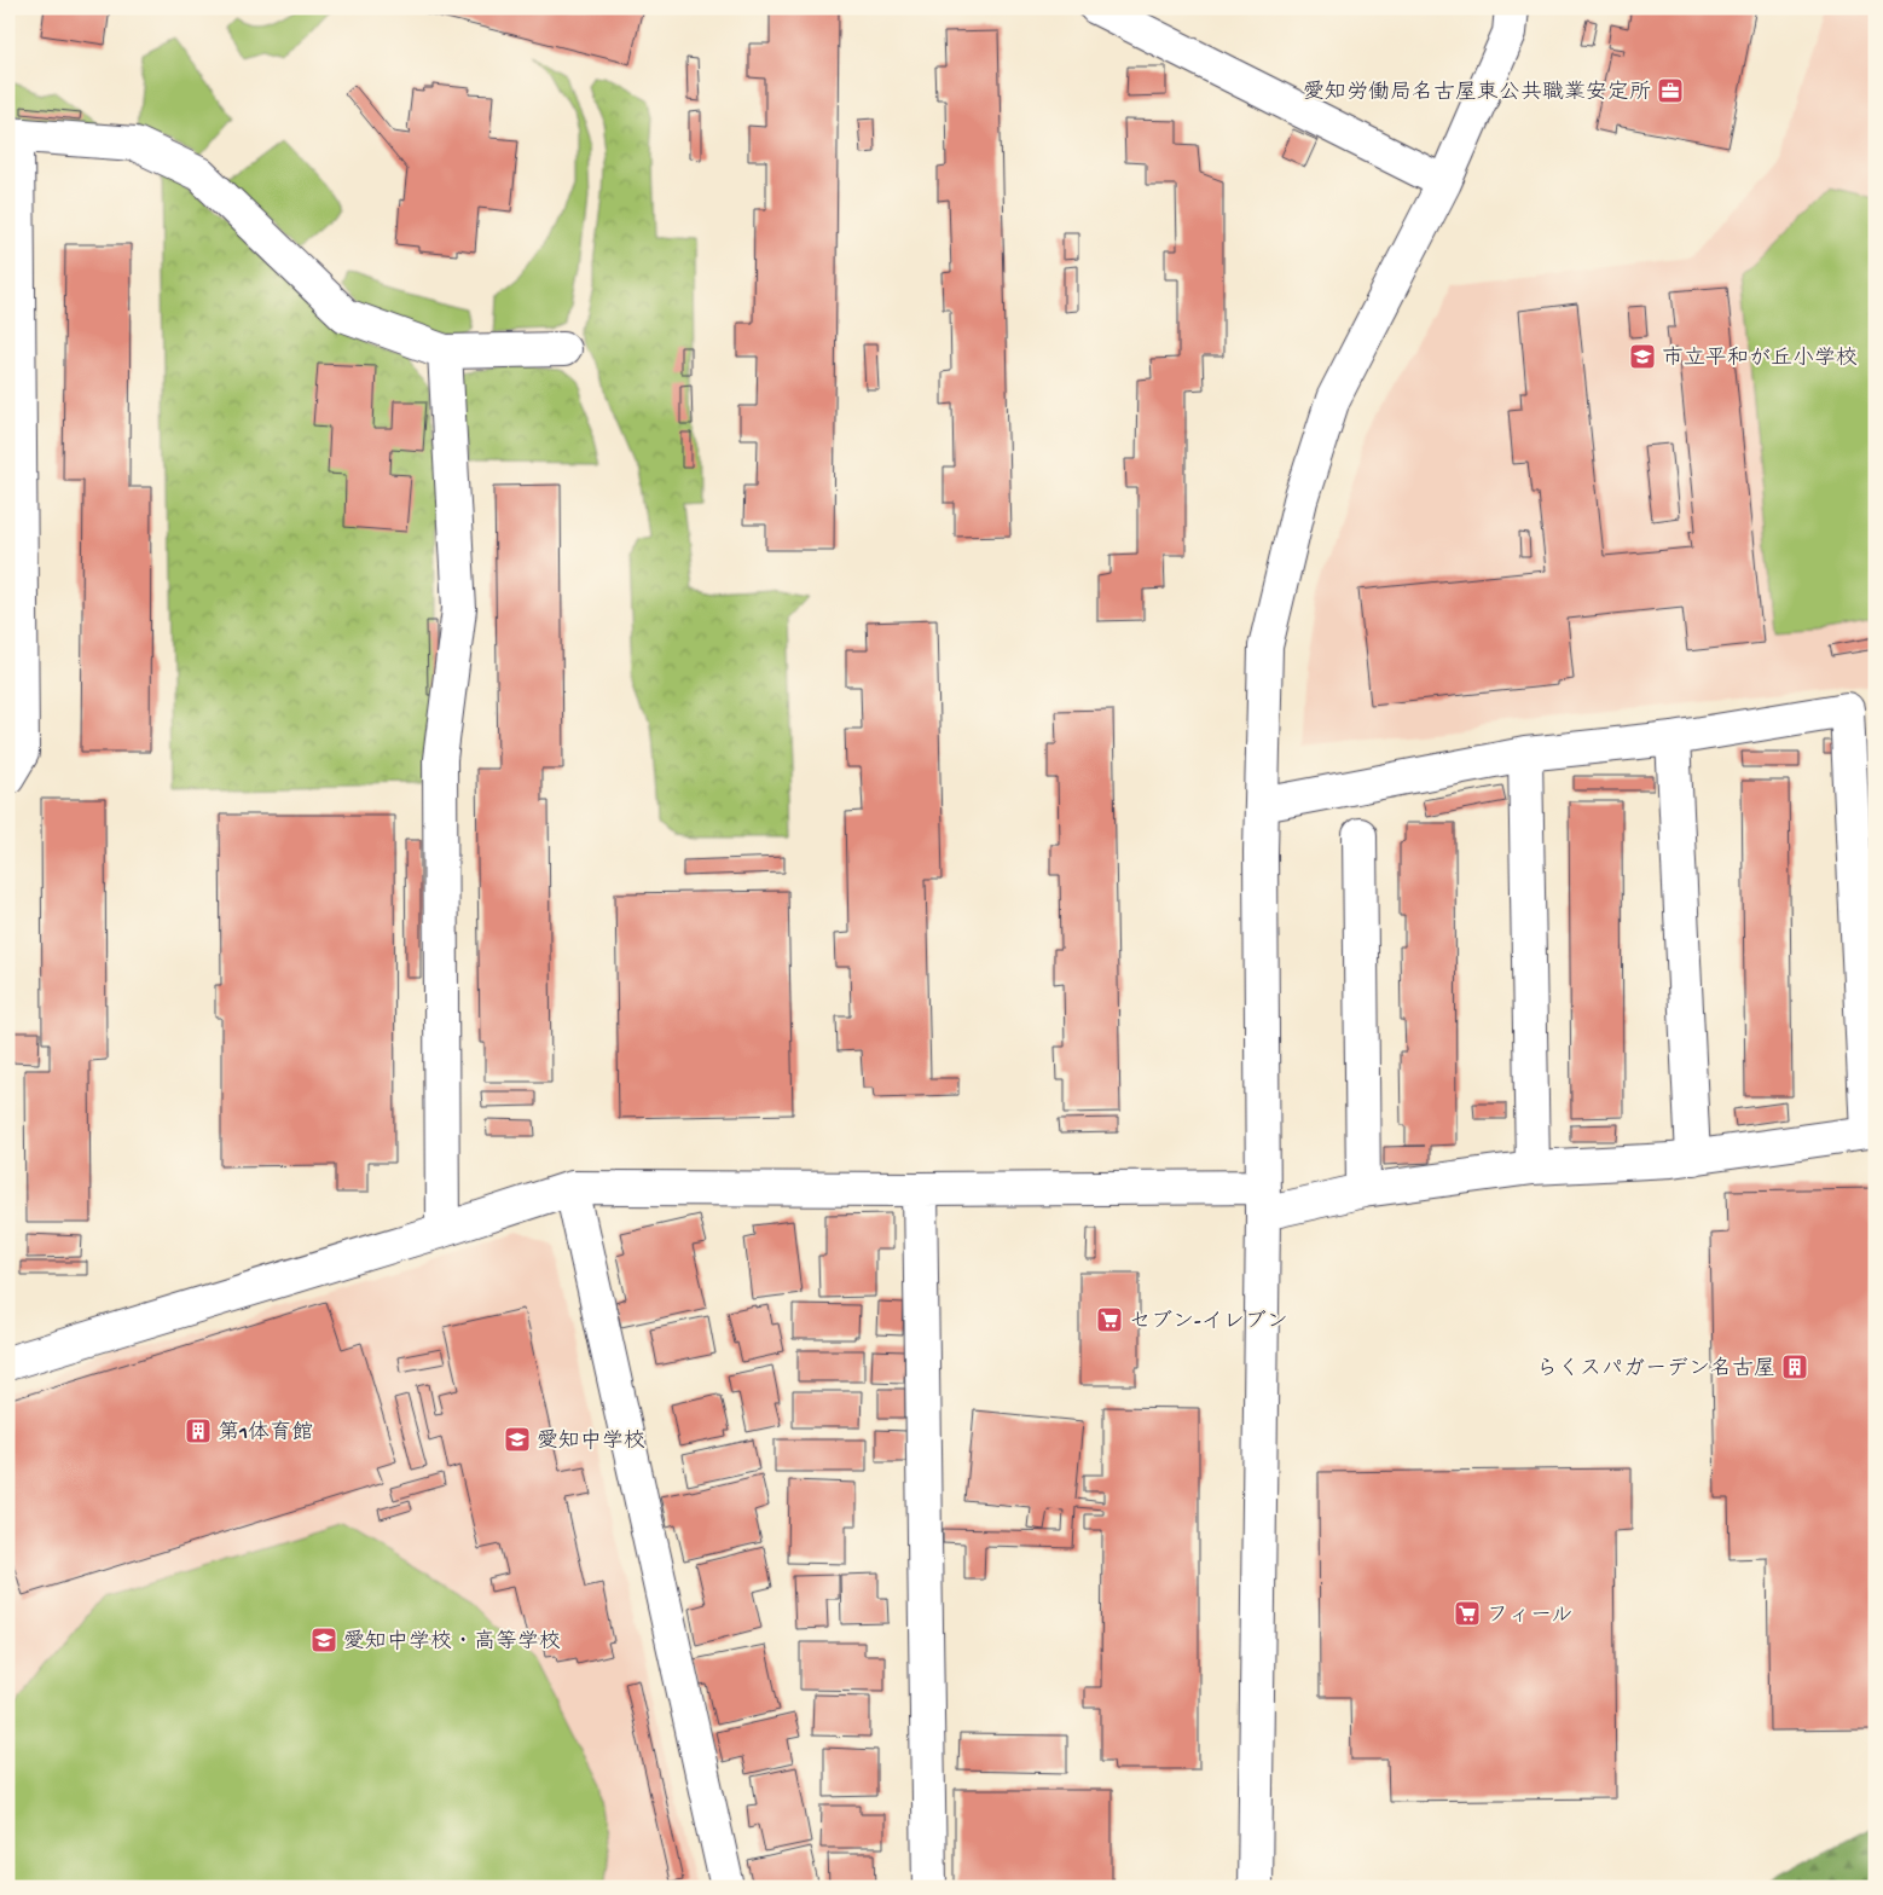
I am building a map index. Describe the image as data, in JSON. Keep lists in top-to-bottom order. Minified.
{"places":{"office":["愛知労働局名古屋東公共職業安定所"],"school or university":["市立平和が丘小学校","愛知中学校","愛知中学校・高等学校"],"supermarket":["セブン-イレブン","フィール"],"building":["らくスパガーデン名古屋","第1体育館"]}}
